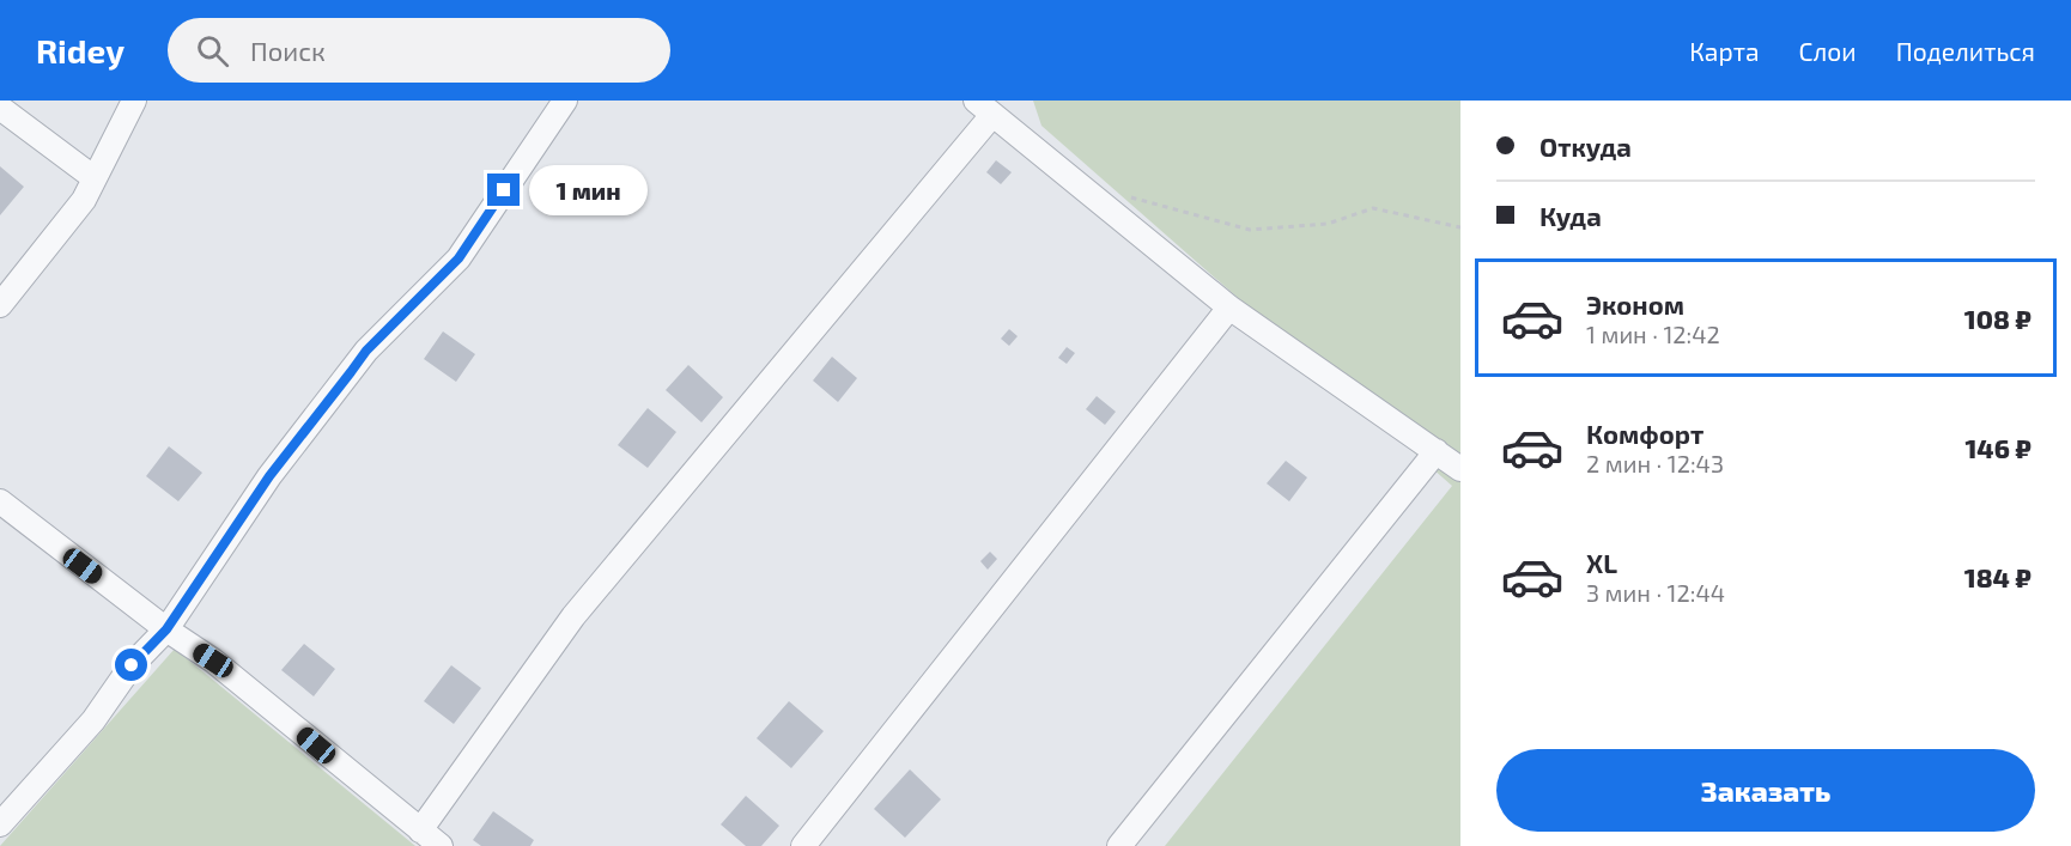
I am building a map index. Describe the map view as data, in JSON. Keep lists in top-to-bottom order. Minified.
{"page":{"header":"Ridey","search":"Поиск","nav":["Карта","Слои","Поделиться"],"banner":["Откуда","Куда"],"bubble":"1 мин","list":[{"name":"Эконом","note":"1 мин · 12:42","value":"108 ₽"},{"name":"Комфорт","note":"2 мин · 12:43","value":"146 ₽"},{"name":"XL","note":"3 мин · 12:44","value":"184 ₽"}],"buttons":"Заказать"}}
